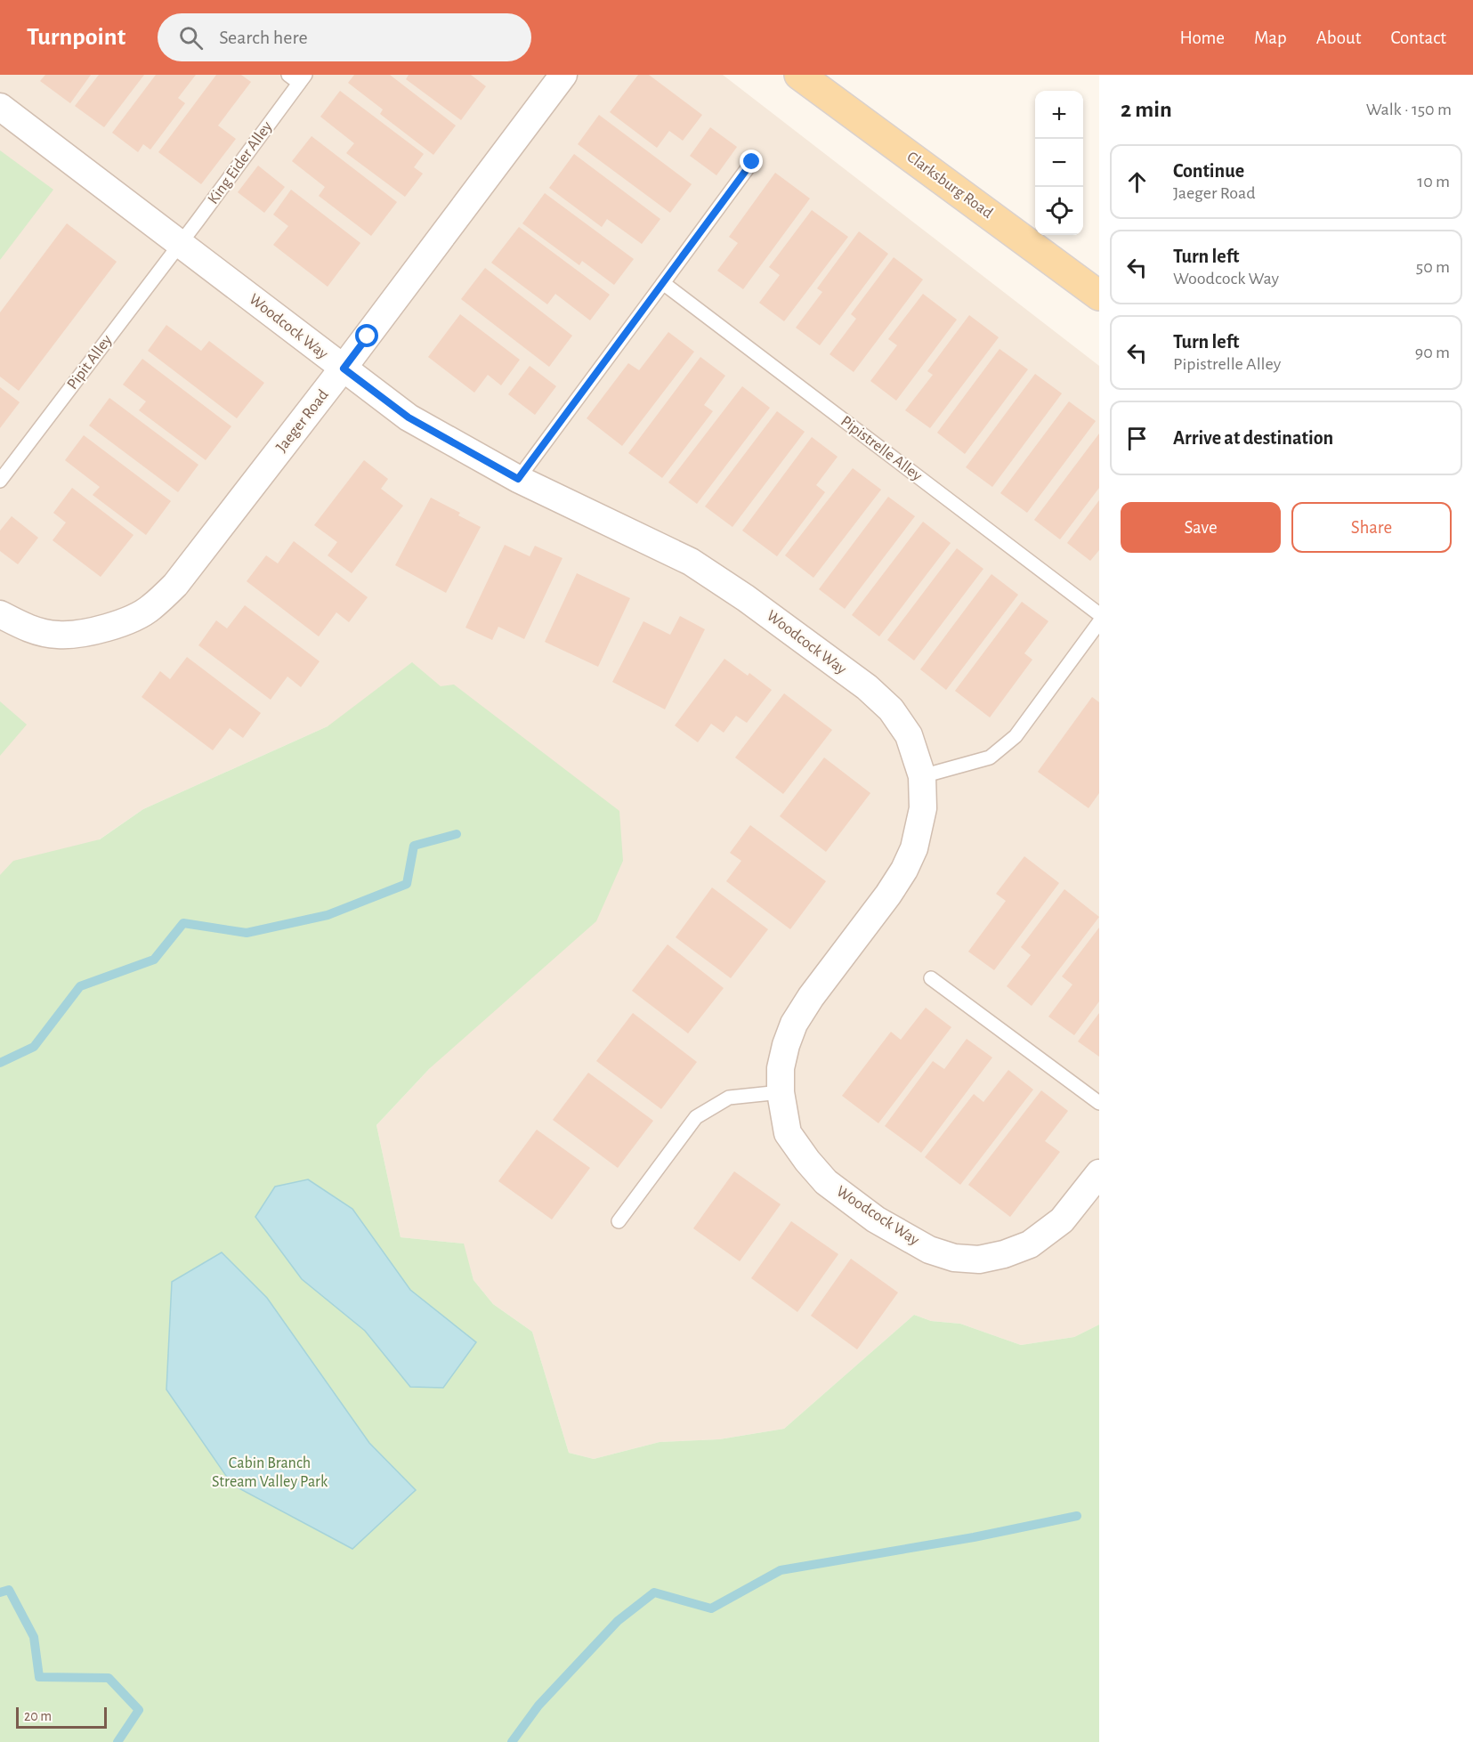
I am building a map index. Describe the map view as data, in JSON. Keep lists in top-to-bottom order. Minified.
{"streets":{"main road":["Clarksburg Road"],"street":["Woodcock Way","Jaeger Road"],"lane":["King Eider Alley","Pipit Alley","Pipistrelle Alley"]},"crossings":[["King Eider Alley","Woodcock Way"],["King Eider Alley","Pipit Alley"],["Woodcock Way","Pipit Alley"],["Woodcock Way","Jaeger Road"]],"parks":["Cabin Branch Stream Valley Park"],"scale_bar":"20 m","page":{"header":"Turnpoint","search":"Search here","nav":["Home","Map","About","Contact"],"heading":["2 min","Walk · 150 m"],"map_buttons":["+","−"],"list":[["Continue","Jaeger Road","10 m"],["Turn left","Woodcock Way","50 m"],["Turn left","Pipistrelle Alley","90 m"],"Arrive at destination"],"buttons":["Save","Share"],"scale":"20 m"}}
